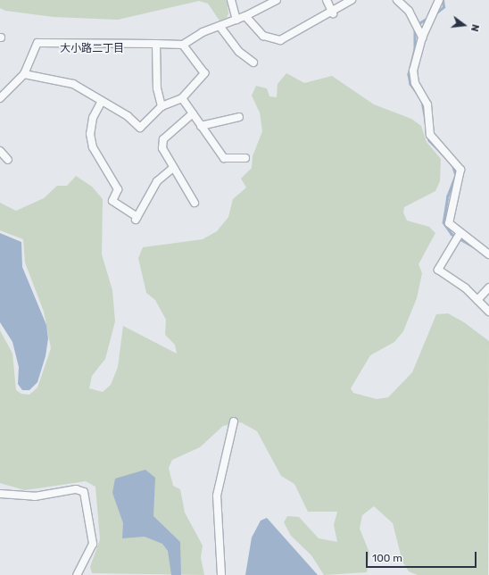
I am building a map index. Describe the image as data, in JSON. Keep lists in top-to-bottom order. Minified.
{"districts":["大小路二丁目"],"scale_bar":"100 m","north":"right"}
